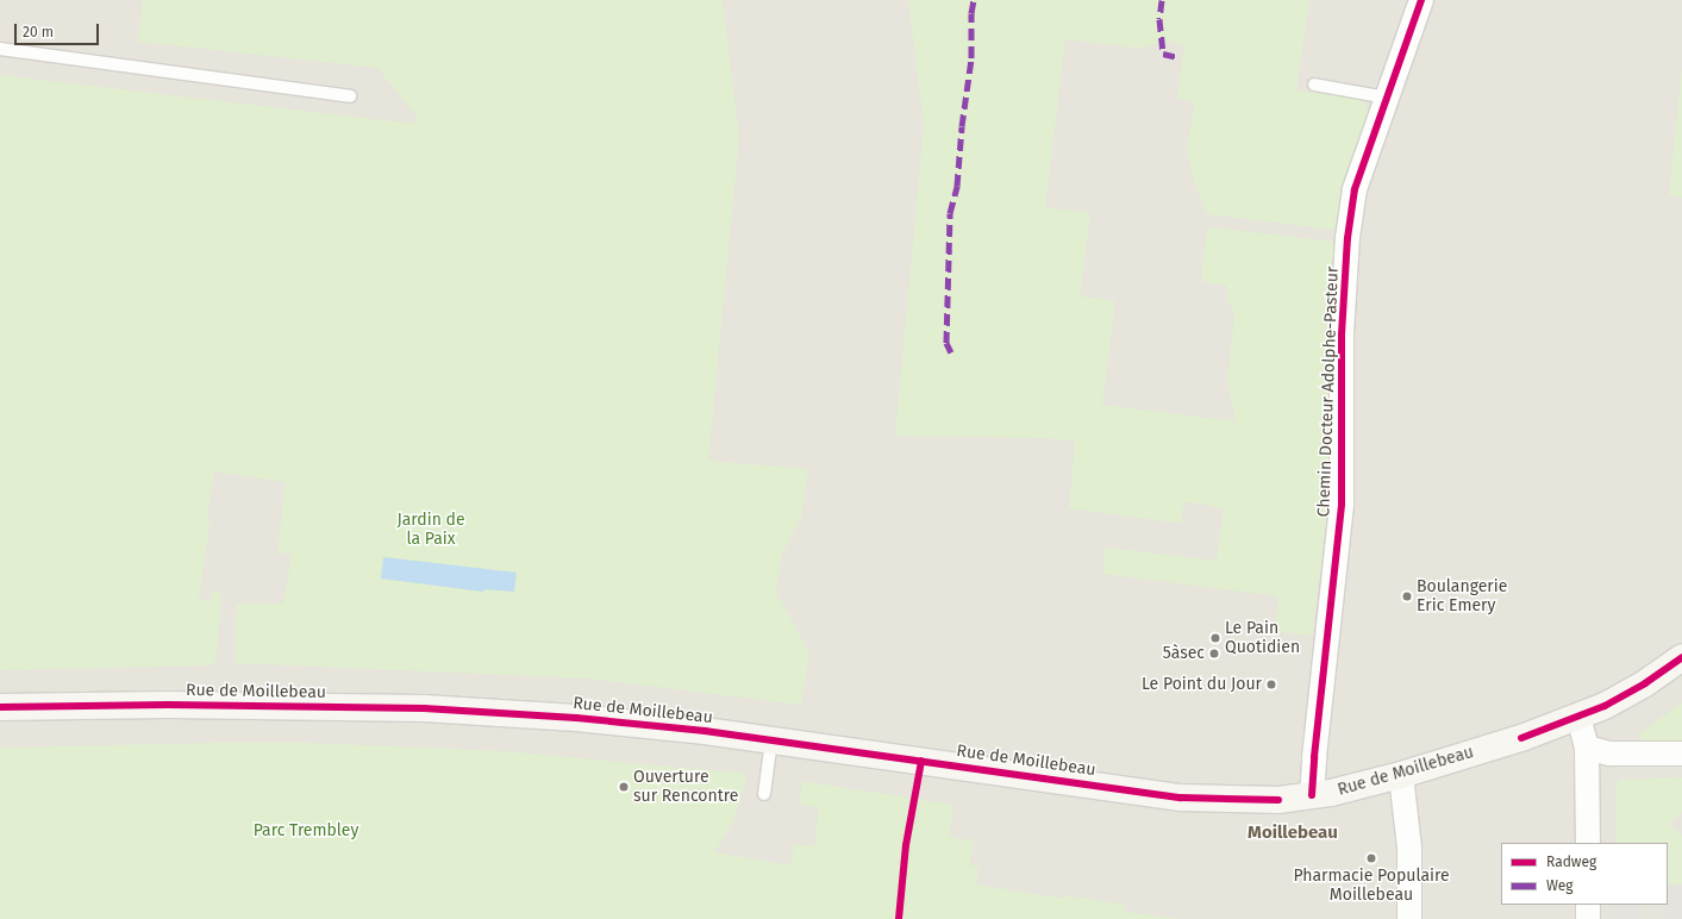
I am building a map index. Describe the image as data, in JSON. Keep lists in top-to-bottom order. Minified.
{"streets":{"street":["Chemin Docteur Adolphe-Pasteur","Rue de Moillebeau"]},"crossings":[["Chemin Docteur Adolphe-Pasteur","Rue de Moillebeau"]],"districts":["Moillebeau"],"parks":["Jardin de la Paix","Parc Trembley"],"places":["Boulangerie Eric Emery","Le Pain Quotidien","5àsec","Le Point du Jour","Ouverture sur Rencontre","Pharmacie Populaire Moillebeau"],"legend":["Radweg","Weg"],"scale_bar":"20 m"}
